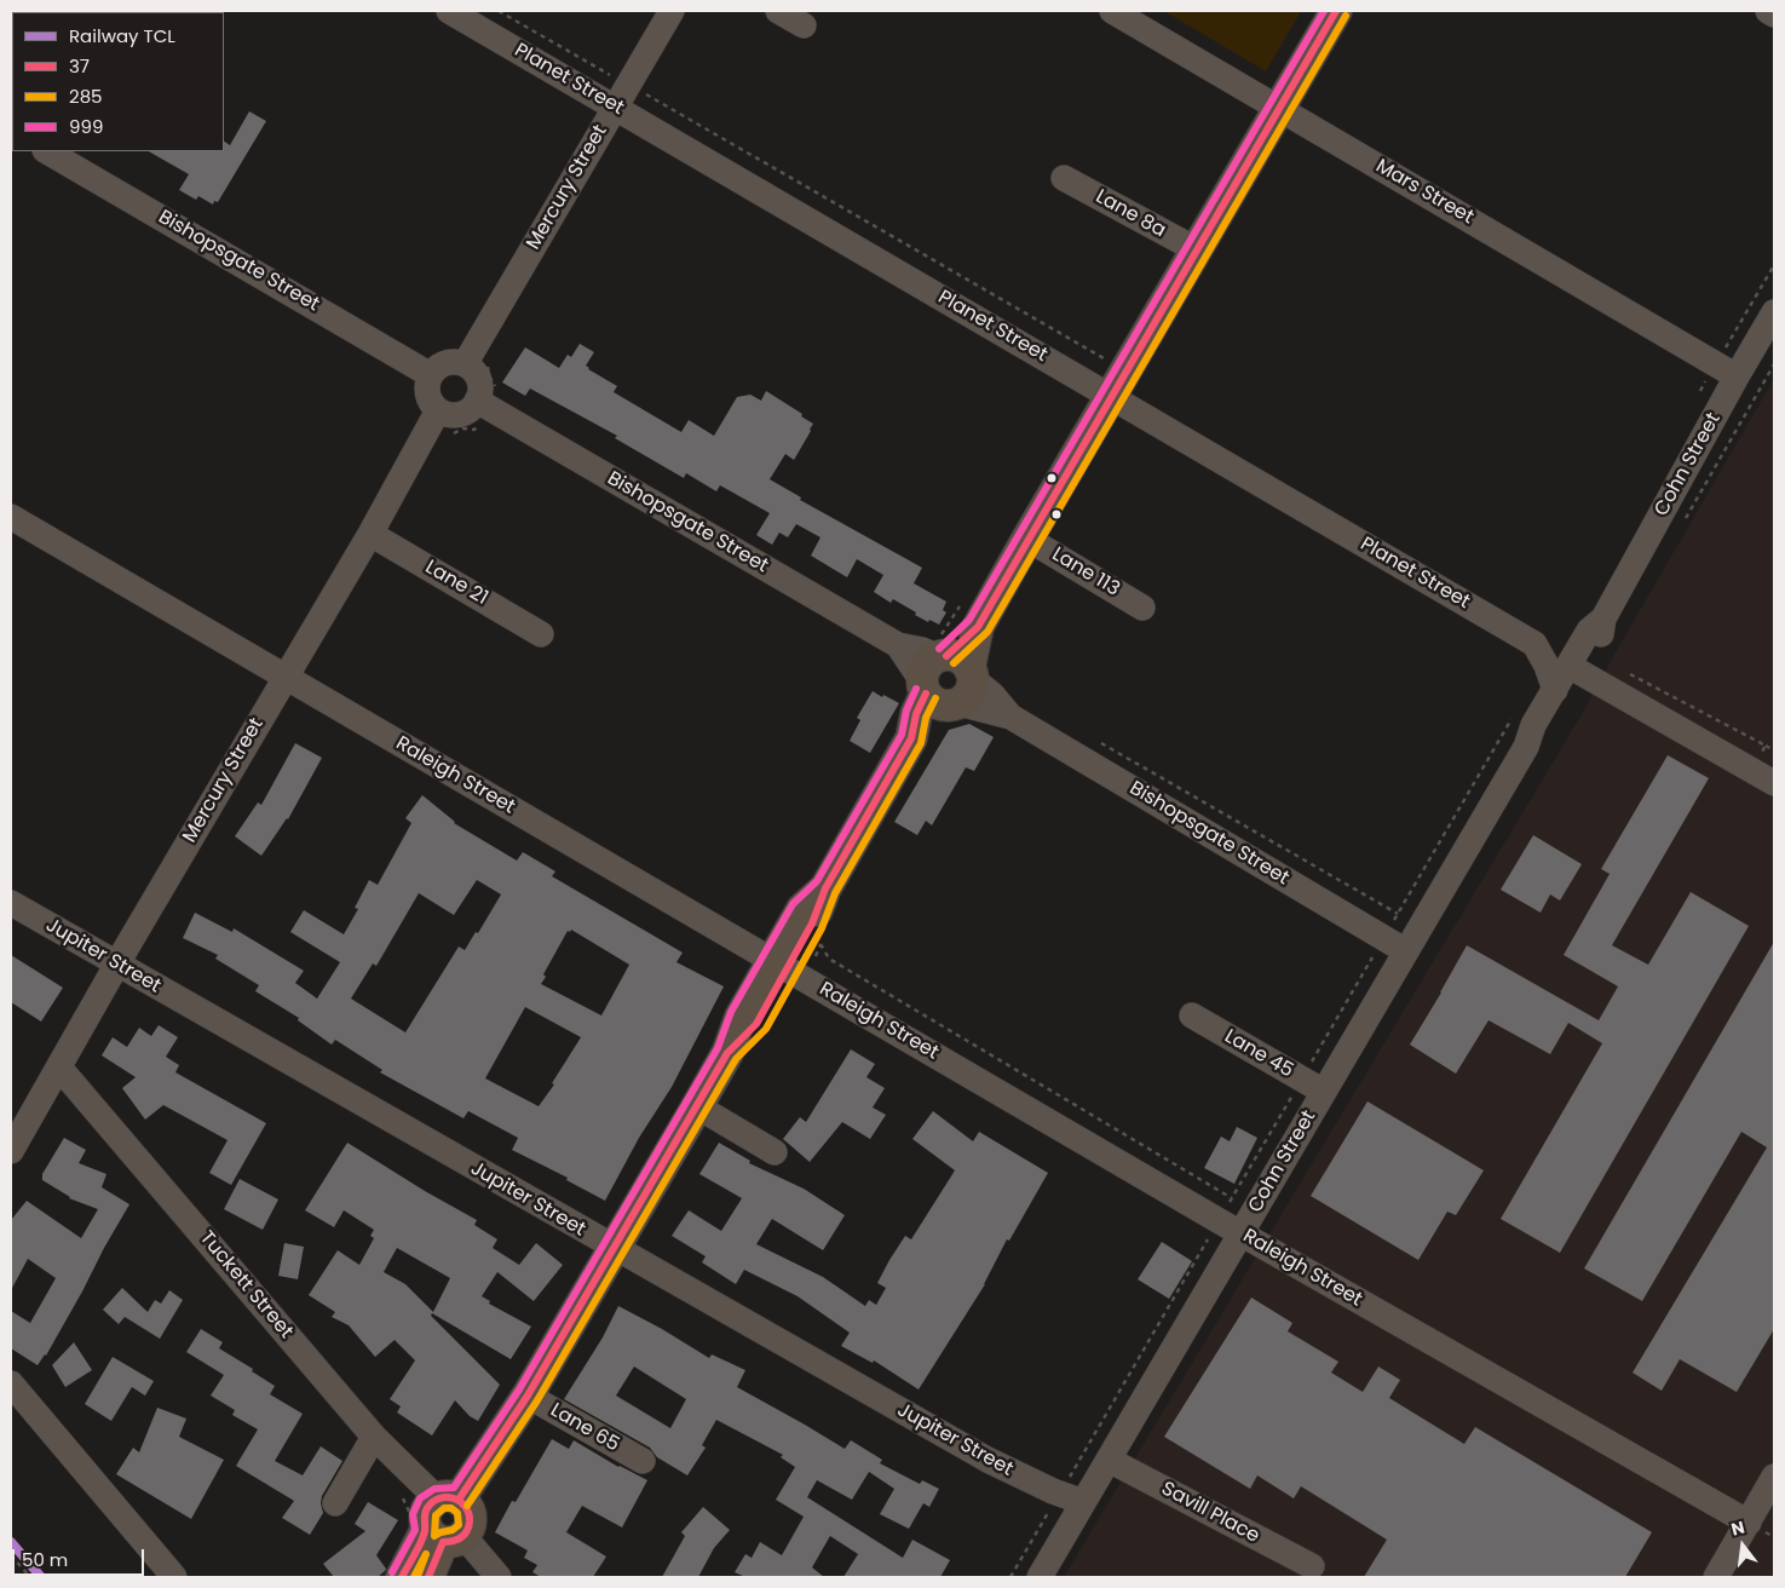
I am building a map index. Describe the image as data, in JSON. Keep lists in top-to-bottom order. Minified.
{"streets":{"street":["Planet Street","Mercury Street","Mars Street","Lane 8a","Bishopsgate Street","Cohn Street","Lane 113","Lane 21","Raleigh Street","Jupiter Street","Lane 45","Tuckett Street","Lane 65","Savill Place"]},"crossings":[["Planet Street","Mercury Street"],["Mercury Street","Lane 21"],["Mercury Street","Raleigh Street"],["Mercury Street","Jupiter Street"],["Mercury Street","Tuckett Street"],["Mars Street","Cohn Street"],["Bishopsgate Street","Cohn Street"],["Cohn Street","Raleigh Street"],["Cohn Street","Jupiter Street"],["Cohn Street","Lane 45"],["Cohn Street","Savill Place"]],"lines":["transit line 37","transit line 999","transit line 285","rail line TCL"],"legend":["Railway TCL","37","285","999"],"scale_bar":"50 m","north":"top"}
